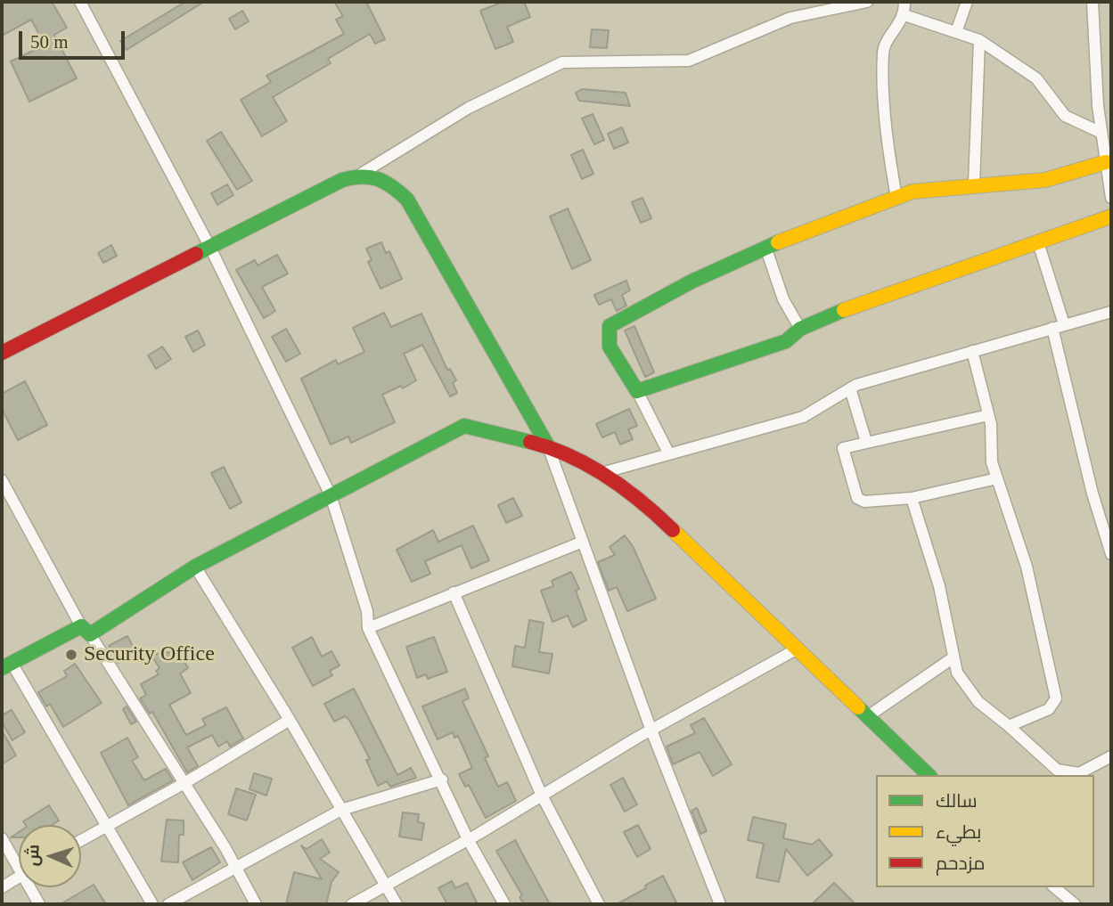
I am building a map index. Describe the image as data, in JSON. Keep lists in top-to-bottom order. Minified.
{"places":["Security Office"],"legend":["سالك","بطيء","مزدحم"],"scale_bar":"50 m","north":"left"}
